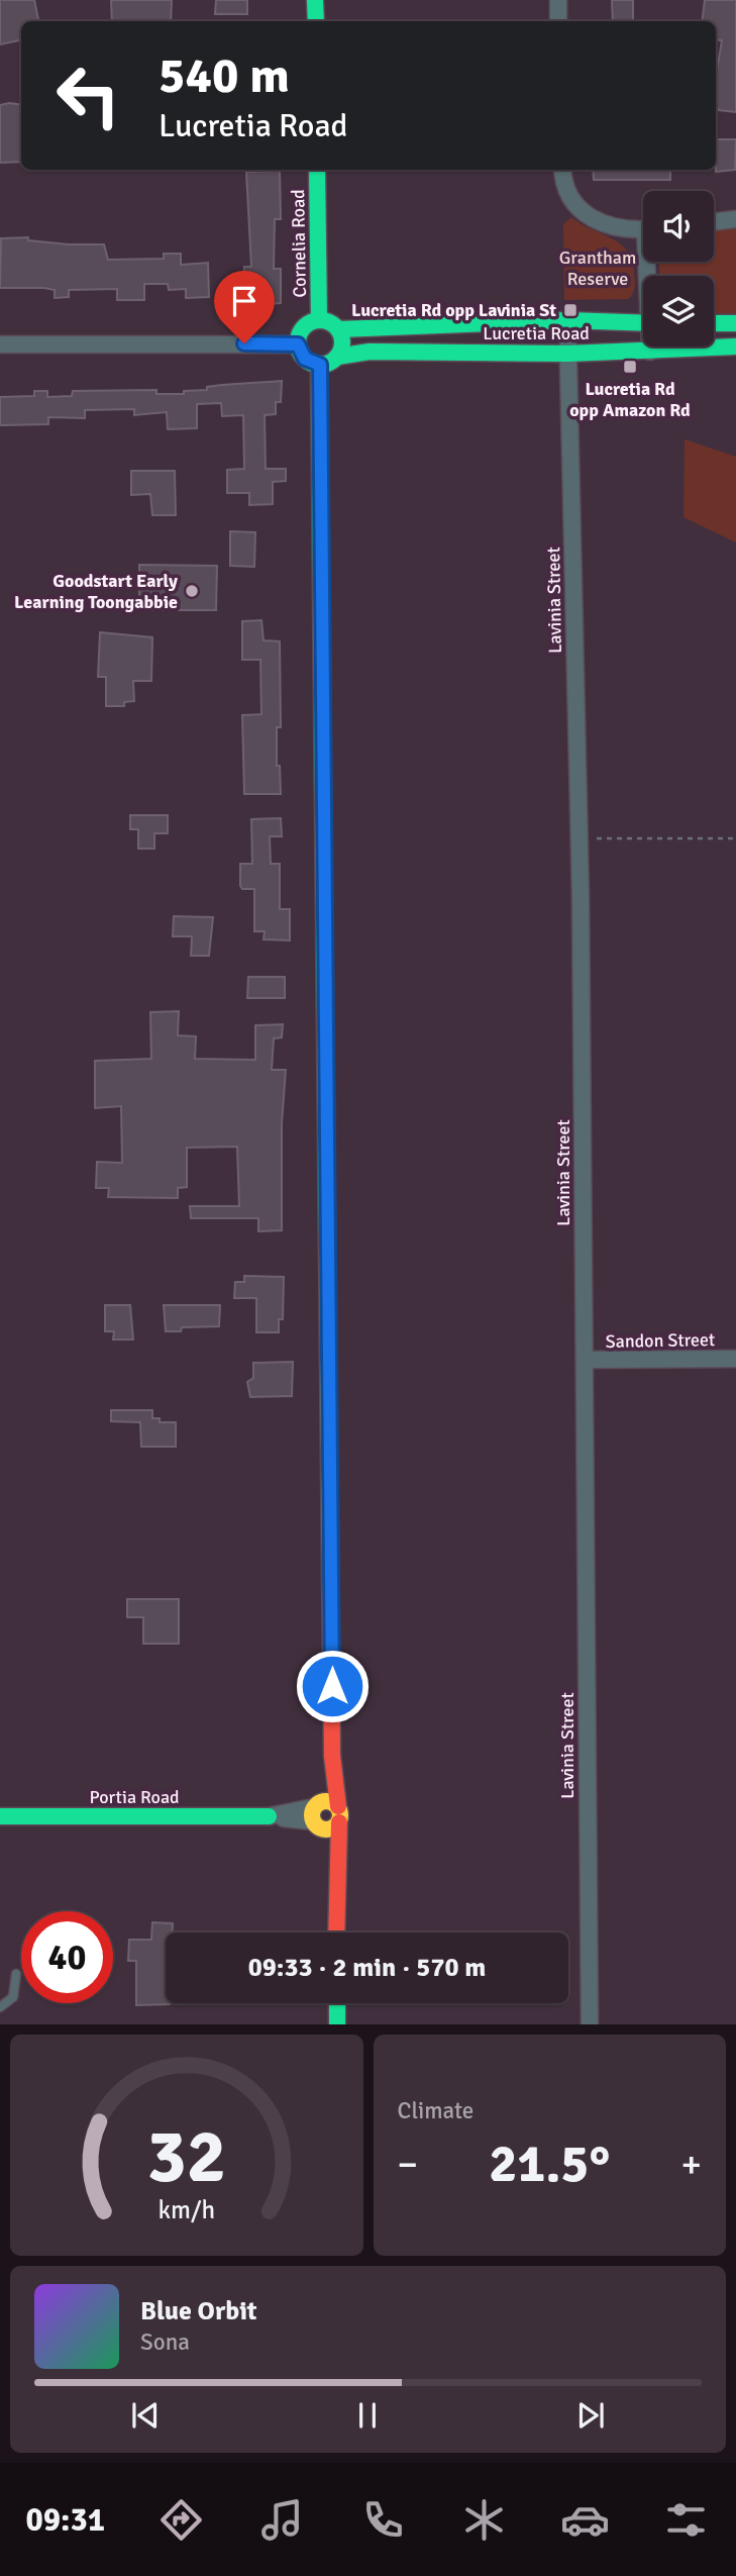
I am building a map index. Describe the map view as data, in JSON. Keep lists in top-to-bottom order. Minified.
{"streets":{"street":["Cornelia Road","Lucretia Road","Lavinia Street","Sandon Street","Portia Road"]},"crossings":[["Cornelia Road","Lucretia Road"],["Lucretia Road","Lavinia Street"],["Lavinia Street","Sandon Street"]],"parks":["Grantham Reserve"],"places":{"transit":["Lucretia Rd opp Lavinia St","Lucretia Rd opp Amazon Rd"],"other":["Goodstart Early Learning Toongabbie"]},"page":{"turn":["540 m","Lucretia Road"],"limit":"40","trip":"09:33 · 2 min · 570 m","tile":"Climate","heat":["−","21.5°","+"],"song":["Blue Orbit","Sona"],"tabs":"09:31","gauge":["32","km/h"]}}
